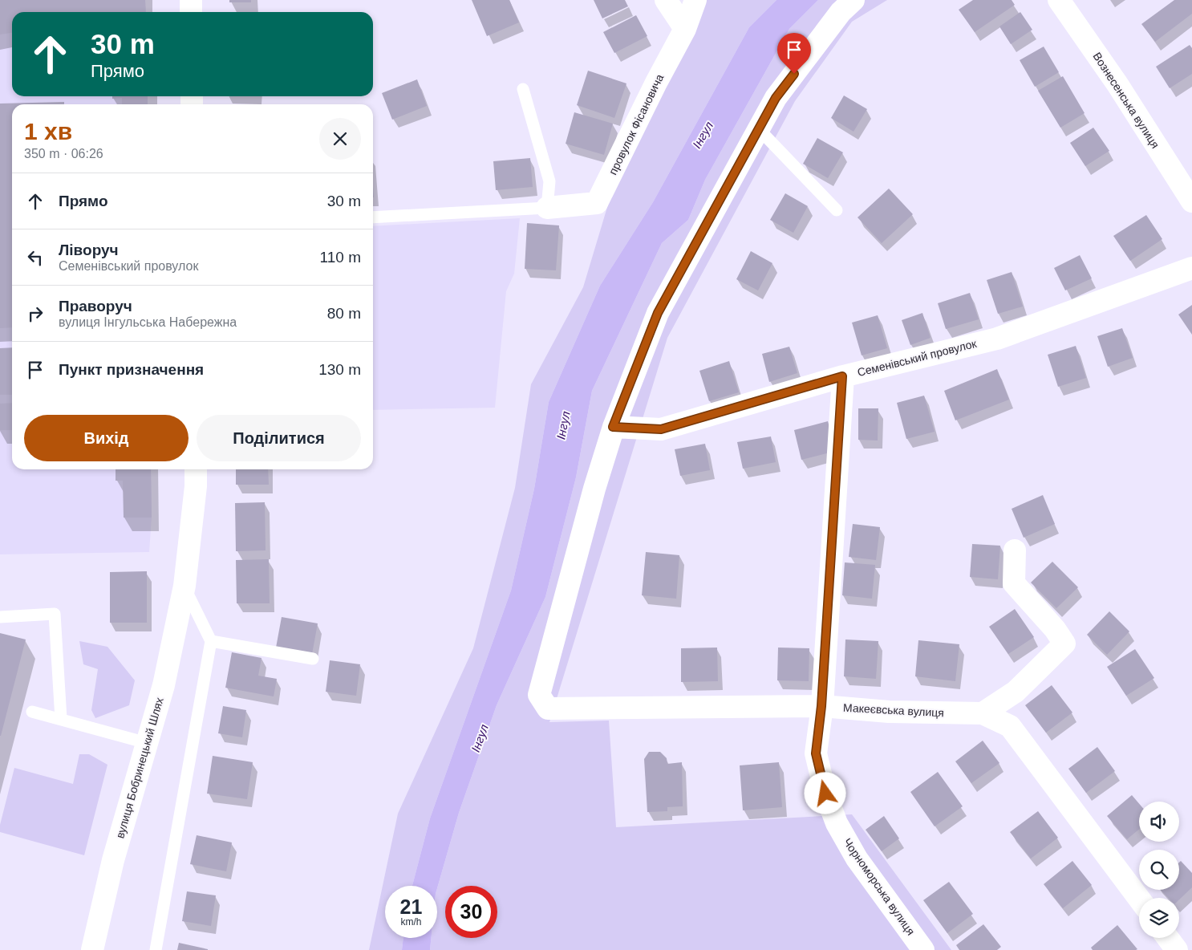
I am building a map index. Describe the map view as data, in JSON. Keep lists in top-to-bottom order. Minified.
{"streets":{"street":["Вознесенська вулиця","провулок Фісановича","Семенівський провулок","Макеєвська вулиця","вулиця Бобринецький Шлях","Чорноморська вулиця"]},"crossings":[["Семенівський провулок","Макеєвська вулиця"],["Семенівський провулок","Чорноморська вулиця"],["Макеєвська вулиця","Чорноморська вулиця"]],"water":["Інгул"],"page":{"turn":["30 m","Прямо"],"heading":["1 хв","350 m · 06:26"],"list":[{"name":"Прямо","value":"30 m"},{"name":"Ліворуч","note":"Семенівський провулок","value":"110 m"},{"name":"Праворуч","note":"вулиця Інгульська Набережна","value":"80 m"},{"name":"Пункт призначення","value":"130 m"}],"buttons":["Вихід","Поділитися"],"speed":"21 km/h","limit":"30"}}
